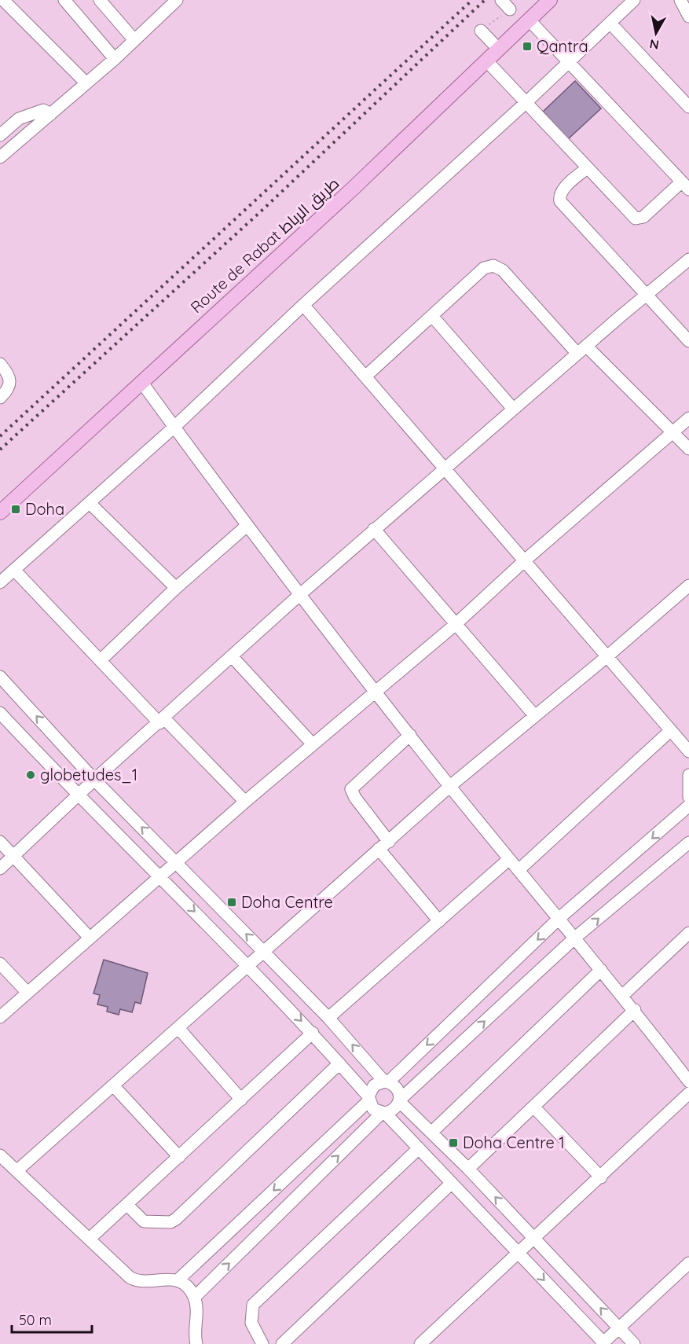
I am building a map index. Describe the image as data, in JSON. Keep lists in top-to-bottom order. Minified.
{"streets":{"main road":["Route de Rabat طريق الرباط"]},"places":{"transit":["Qantra","Doha","Doha Centre","Doha Centre 1"],"other":["globetudes_1"]},"scale_bar":"50 m","north":"bottom"}
